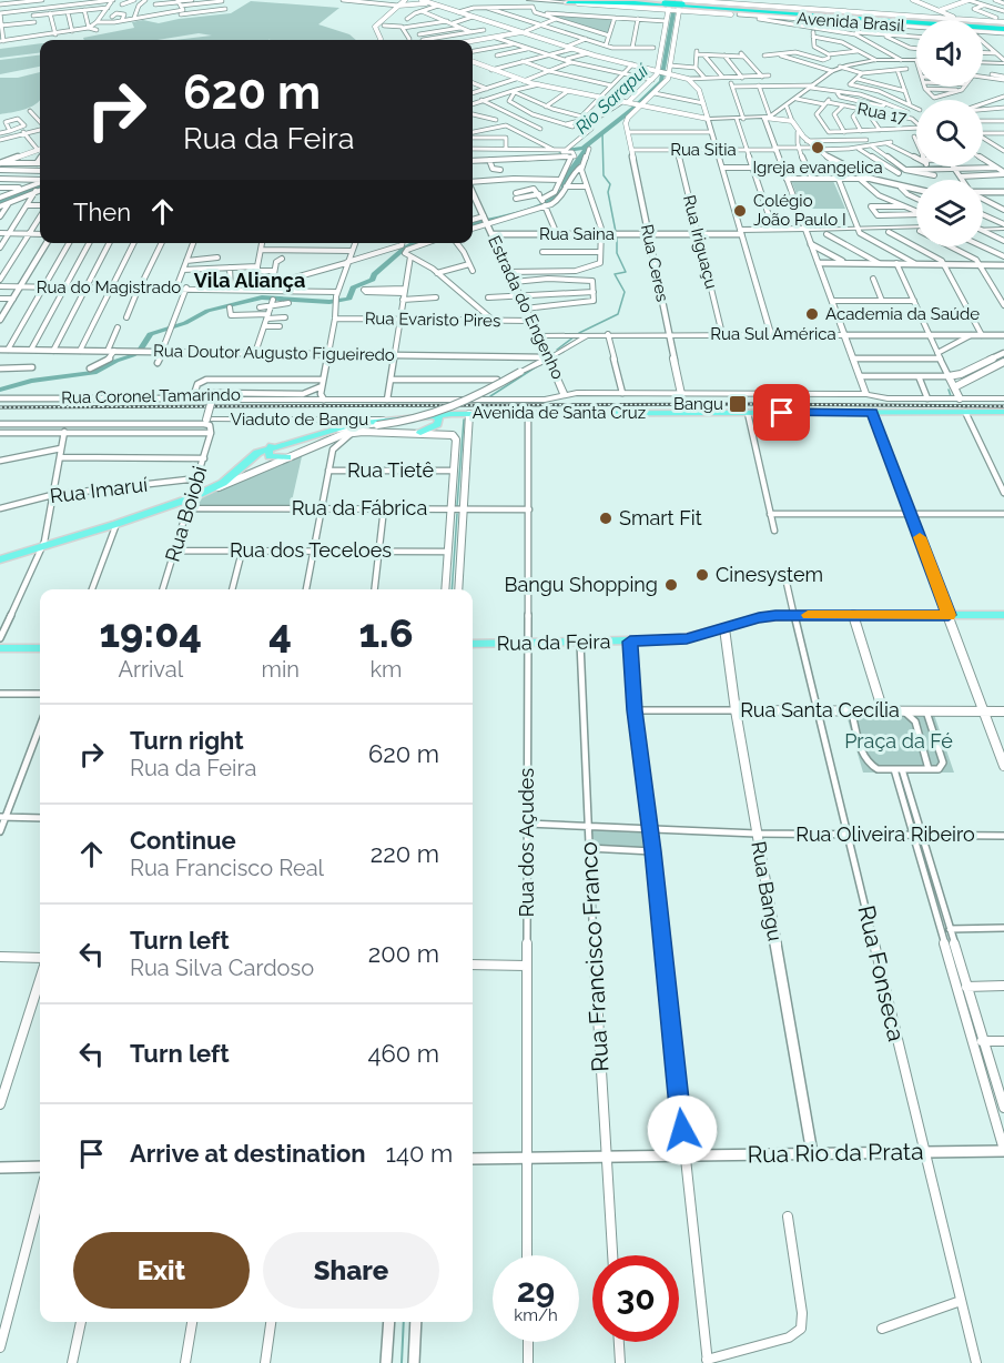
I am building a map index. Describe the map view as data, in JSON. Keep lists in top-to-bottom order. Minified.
{"streets":{"highway":["Avenida Brasil"],"main road":["Estrada do Engenho","Rua Sul América","Rua Coronel Tamarindo","Avenida de Santa Cruz","Viaduto de Bangu","Rua da Feira"],"street":["Rua 17","Rua Sitia","Rua Saina","Rua Iriguaçu","Rua Ceres","Rua do Magistrado","Rua Evaristo Pires","Rua Doutor Augusto Figueiredo","Rua Tietê","Rua Imaruí","Rua da Fábrica","Rua Boiobi","Rua dos Teceloes","Rua Santa Cecília","Rua Oliveira Ribeiro","Rua dos Açudes","Rua Bangu","Rua Francisco Franco","Rua Fonseca","Rua Rio da Prata"]},"crossings":[["Rua Sitia","Rua Iriguaçu"],["Rua Sitia","Rua Ceres"],["Rua Saina","Rua Iriguaçu"],["Rua Saina","Rua Ceres"],["Rua Saina","Estrada do Engenho"],["Rua Iriguaçu","Rua Sul América"],["Rua Ceres","Rua Sul América"],["Rua Ceres","Rua Coronel Tamarindo"],["Estrada do Engenho","Rua Evaristo Pires"],["Estrada do Engenho","Rua Sul América"],["Estrada do Engenho","Rua Doutor Augusto Figueiredo"],["Estrada do Engenho","Rua Coronel Tamarindo"],["Estrada do Engenho","Viaduto de Bangu"],["Rua Sul América","Rua Doutor Augusto Figueiredo"],["Rua Sul América","Viaduto de Bangu"],["Rua Doutor Augusto Figueiredo","Viaduto de Bangu"],["Rua Coronel Tamarindo","Viaduto de Bangu"],["Avenida de Santa Cruz","Viaduto de Bangu"],["Avenida de Santa Cruz","Rua Tietê"],["Avenida de Santa Cruz","Rua Boiobi"],["Avenida de Santa Cruz","Rua dos Açudes"],["Rua Imaruí","Rua Boiobi"],["Rua da Fábrica","Rua Boiobi"],["Rua da Fábrica","Rua dos Açudes"],["Rua Boiobi","Rua dos Teceloes"],["Rua da Feira","Rua dos Açudes"],["Rua da Feira","Rua Bangu"],["Rua da Feira","Rua Francisco Franco"],["Rua da Feira","Rua Fonseca"],["Rua Santa Cecília","Rua Bangu"],["Rua Santa Cecília","Rua Fonseca"],["Rua Oliveira Ribeiro","Rua dos Açudes"],["Rua Oliveira Ribeiro","Rua Bangu"],["Rua Oliveira Ribeiro","Rua Francisco Franco"],["Rua Oliveira Ribeiro","Rua Fonseca"],["Rua dos Açudes","Rua Rio da Prata"],["Rua Bangu","Rua Rio da Prata"],["Rua Francisco Franco","Rua Rio da Prata"],["Rua Fonseca","Rua Rio da Prata"]],"districts":["Vila Aliança"],"water":["Rio Sarapuí"],"parks":["Praça da Fé"],"places":{"other":["Igreja evangelica","Colégio João Paulo I","Academia da Saúde","Smart Fit","Cinesystem","Bangu Shopping"],"transit":["Bangu"]},"page":{"turn":["620 m","Rua da Feira"],"then":"Then","eta":["19:04","Arrival","4","min","1.6","km"],"list":[{"name":"Turn right","note":"Rua da Feira","value":"620 m"},{"name":"Continue","note":"Rua Francisco Real","value":"220 m"},{"name":"Turn left","note":"Rua Silva Cardoso","value":"200 m"},{"name":"Turn left","value":"460 m"},{"name":"Arrive at destination","value":"140 m"}],"buttons":["Exit","Share"],"speed":"29 km/h","limit":"30"}}
